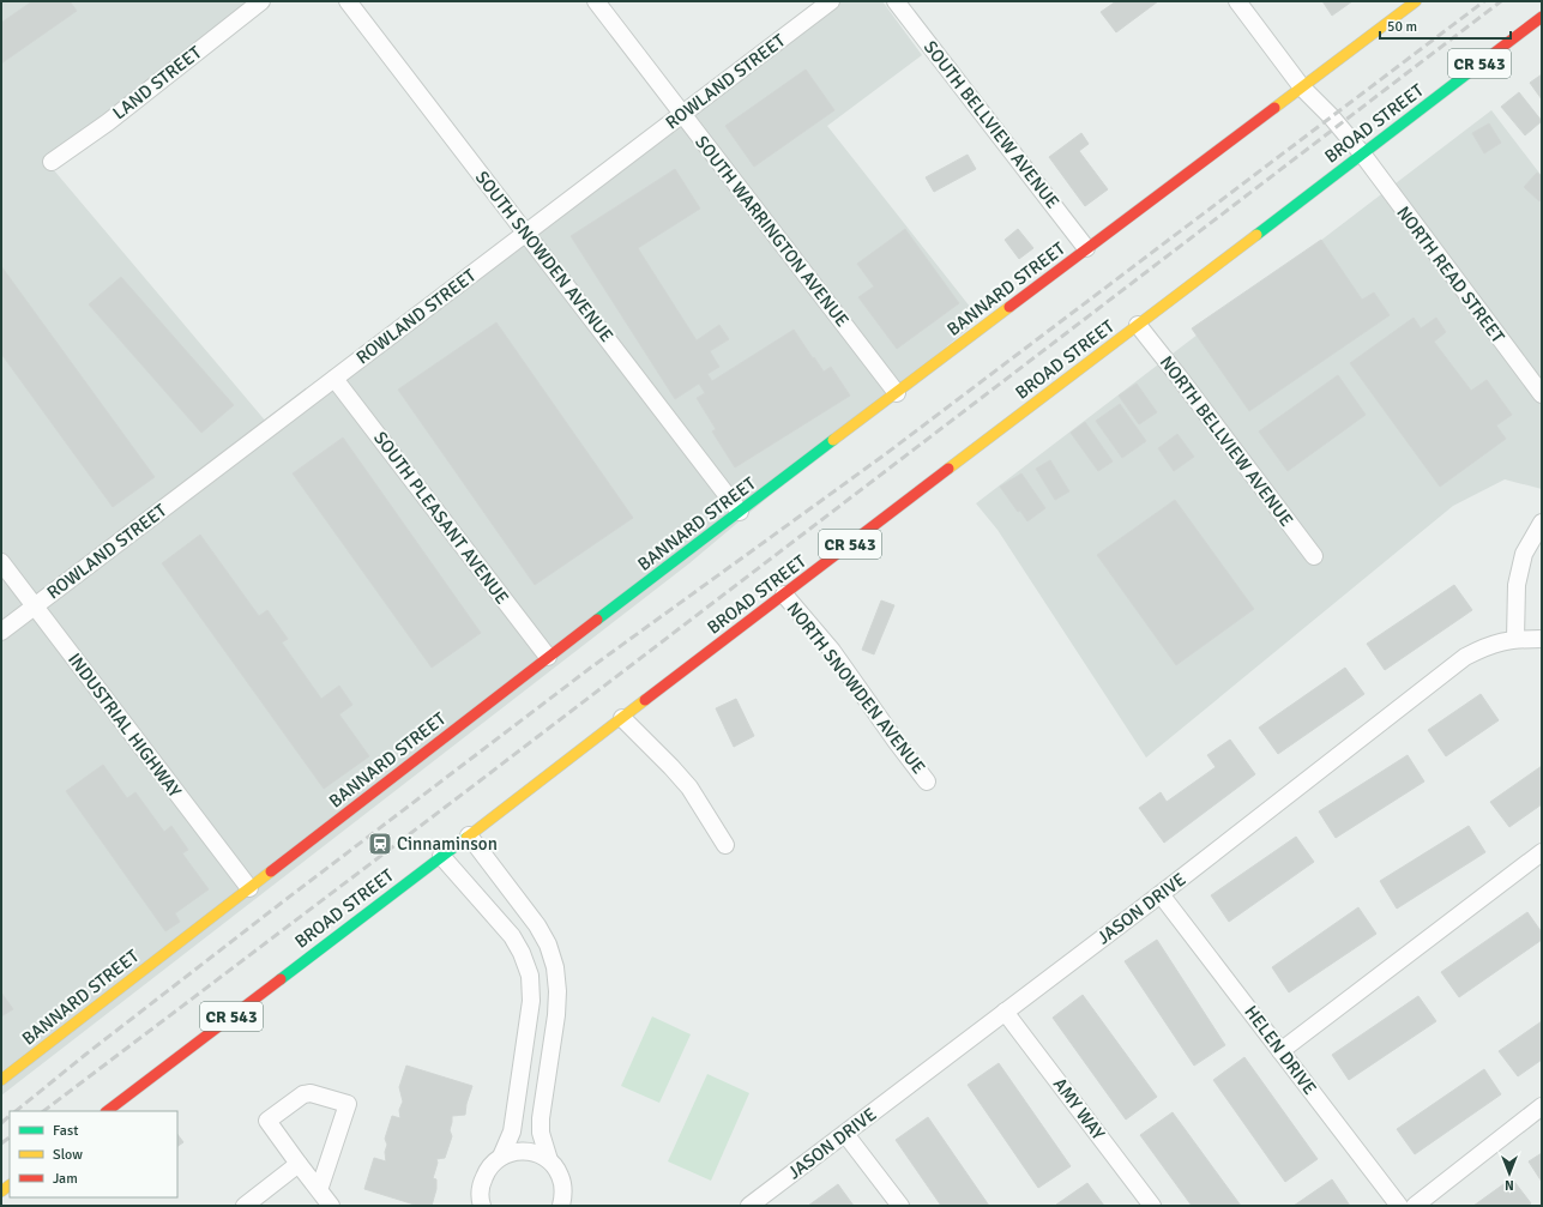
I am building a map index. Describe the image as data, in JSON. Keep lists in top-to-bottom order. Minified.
{"streets":{"main road":["CR 543","BROAD STREET","BANNARD STREET"],"street":["ROWLAND STREET","LAND STREET","SOUTH BELLVIEW AVENUE","SOUTH WARRINGTON AVENUE","SOUTH SNOWDEN AVENUE","NORTH READ STREET","NORTH BELLVIEW AVENUE","SOUTH PLEASANT AVENUE","NORTH SNOWDEN AVENUE","INDUSTRIAL HIGHWAY","JASON DRIVE","HELEN DRIVE","AMY WAY"]},"crossings":[["ROWLAND STREET","SOUTH WARRINGTON AVENUE"],["ROWLAND STREET","SOUTH SNOWDEN AVENUE"],["ROWLAND STREET","SOUTH PLEASANT AVENUE"],["ROWLAND STREET","INDUSTRIAL HIGHWAY"],["BROAD STREET","NORTH READ STREET"],["BROAD STREET","NORTH BELLVIEW AVENUE"],["BROAD STREET","NORTH SNOWDEN AVENUE"],["SOUTH BELLVIEW AVENUE","BANNARD STREET"],["SOUTH WARRINGTON AVENUE","BANNARD STREET"],["SOUTH SNOWDEN AVENUE","BANNARD STREET"],["NORTH READ STREET","BANNARD STREET"],["BANNARD STREET","SOUTH PLEASANT AVENUE"],["BANNARD STREET","INDUSTRIAL HIGHWAY"],["JASON DRIVE","HELEN DRIVE"],["JASON DRIVE","AMY WAY"]],"places":{"station":["Cinnaminson"]},"legend":["Fast","Slow","Jam"],"scale_bar":"50 m","north":"bottom"}
